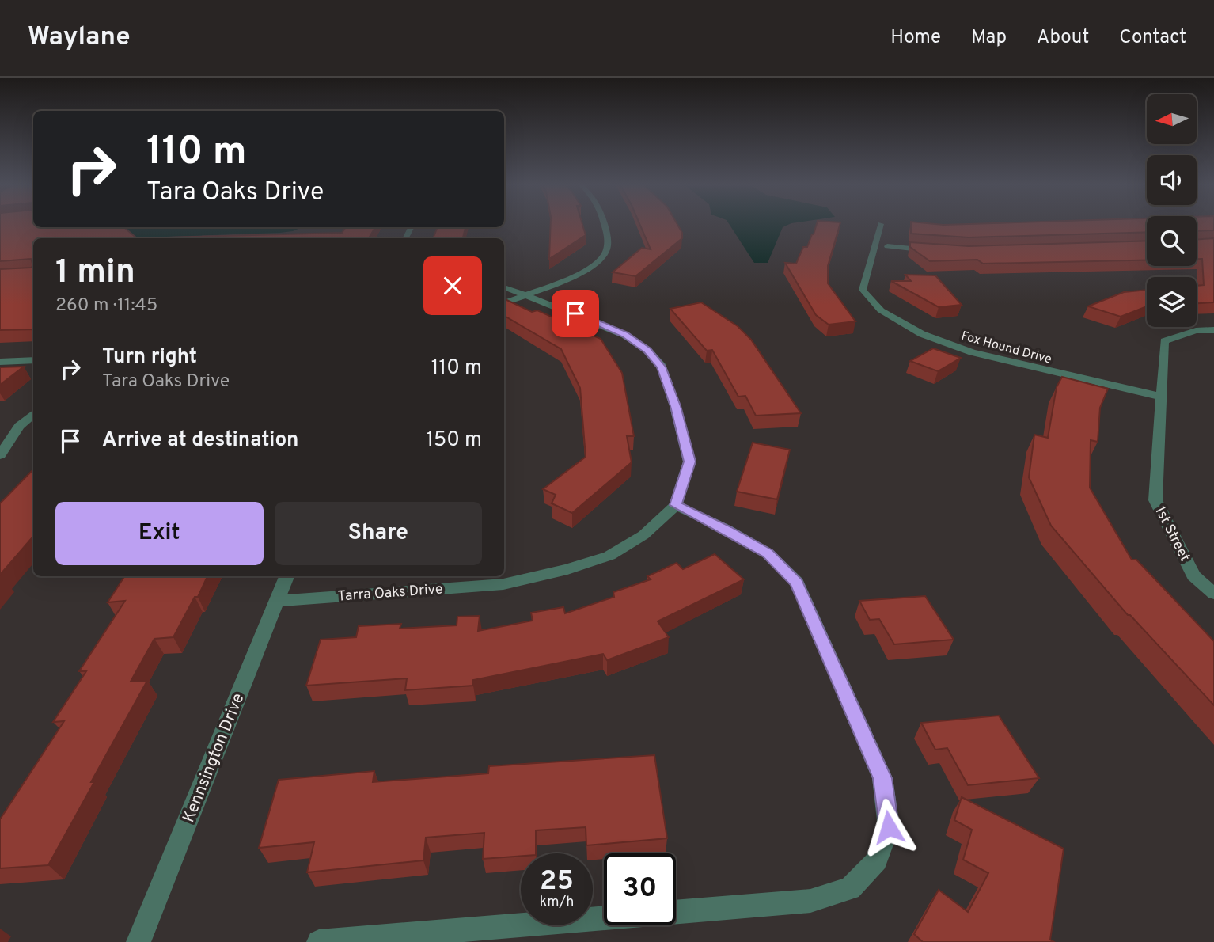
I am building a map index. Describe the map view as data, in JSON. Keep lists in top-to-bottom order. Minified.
{"streets":{"street":["Fox Hound Drive","1st Street","Tarra Oaks Drive","Kennsington Drive"]},"crossings":[["Fox Hound Drive","1st Street"],["Tarra Oaks Drive","Kennsington Drive"]],"north":"left","page":{"header":"Waylane","nav":["Home","Map","About","Contact"],"turn":["110 m","Tara Oaks Drive"],"heading":["1 min","260 m · 11:45"],"list":[{"name":"Turn right","note":"Tara Oaks Drive","value":"110 m"},{"name":"Arrive at destination","value":"150 m"}],"buttons":["Exit","Share"],"speed":"25 km/h","limit":"30"}}
